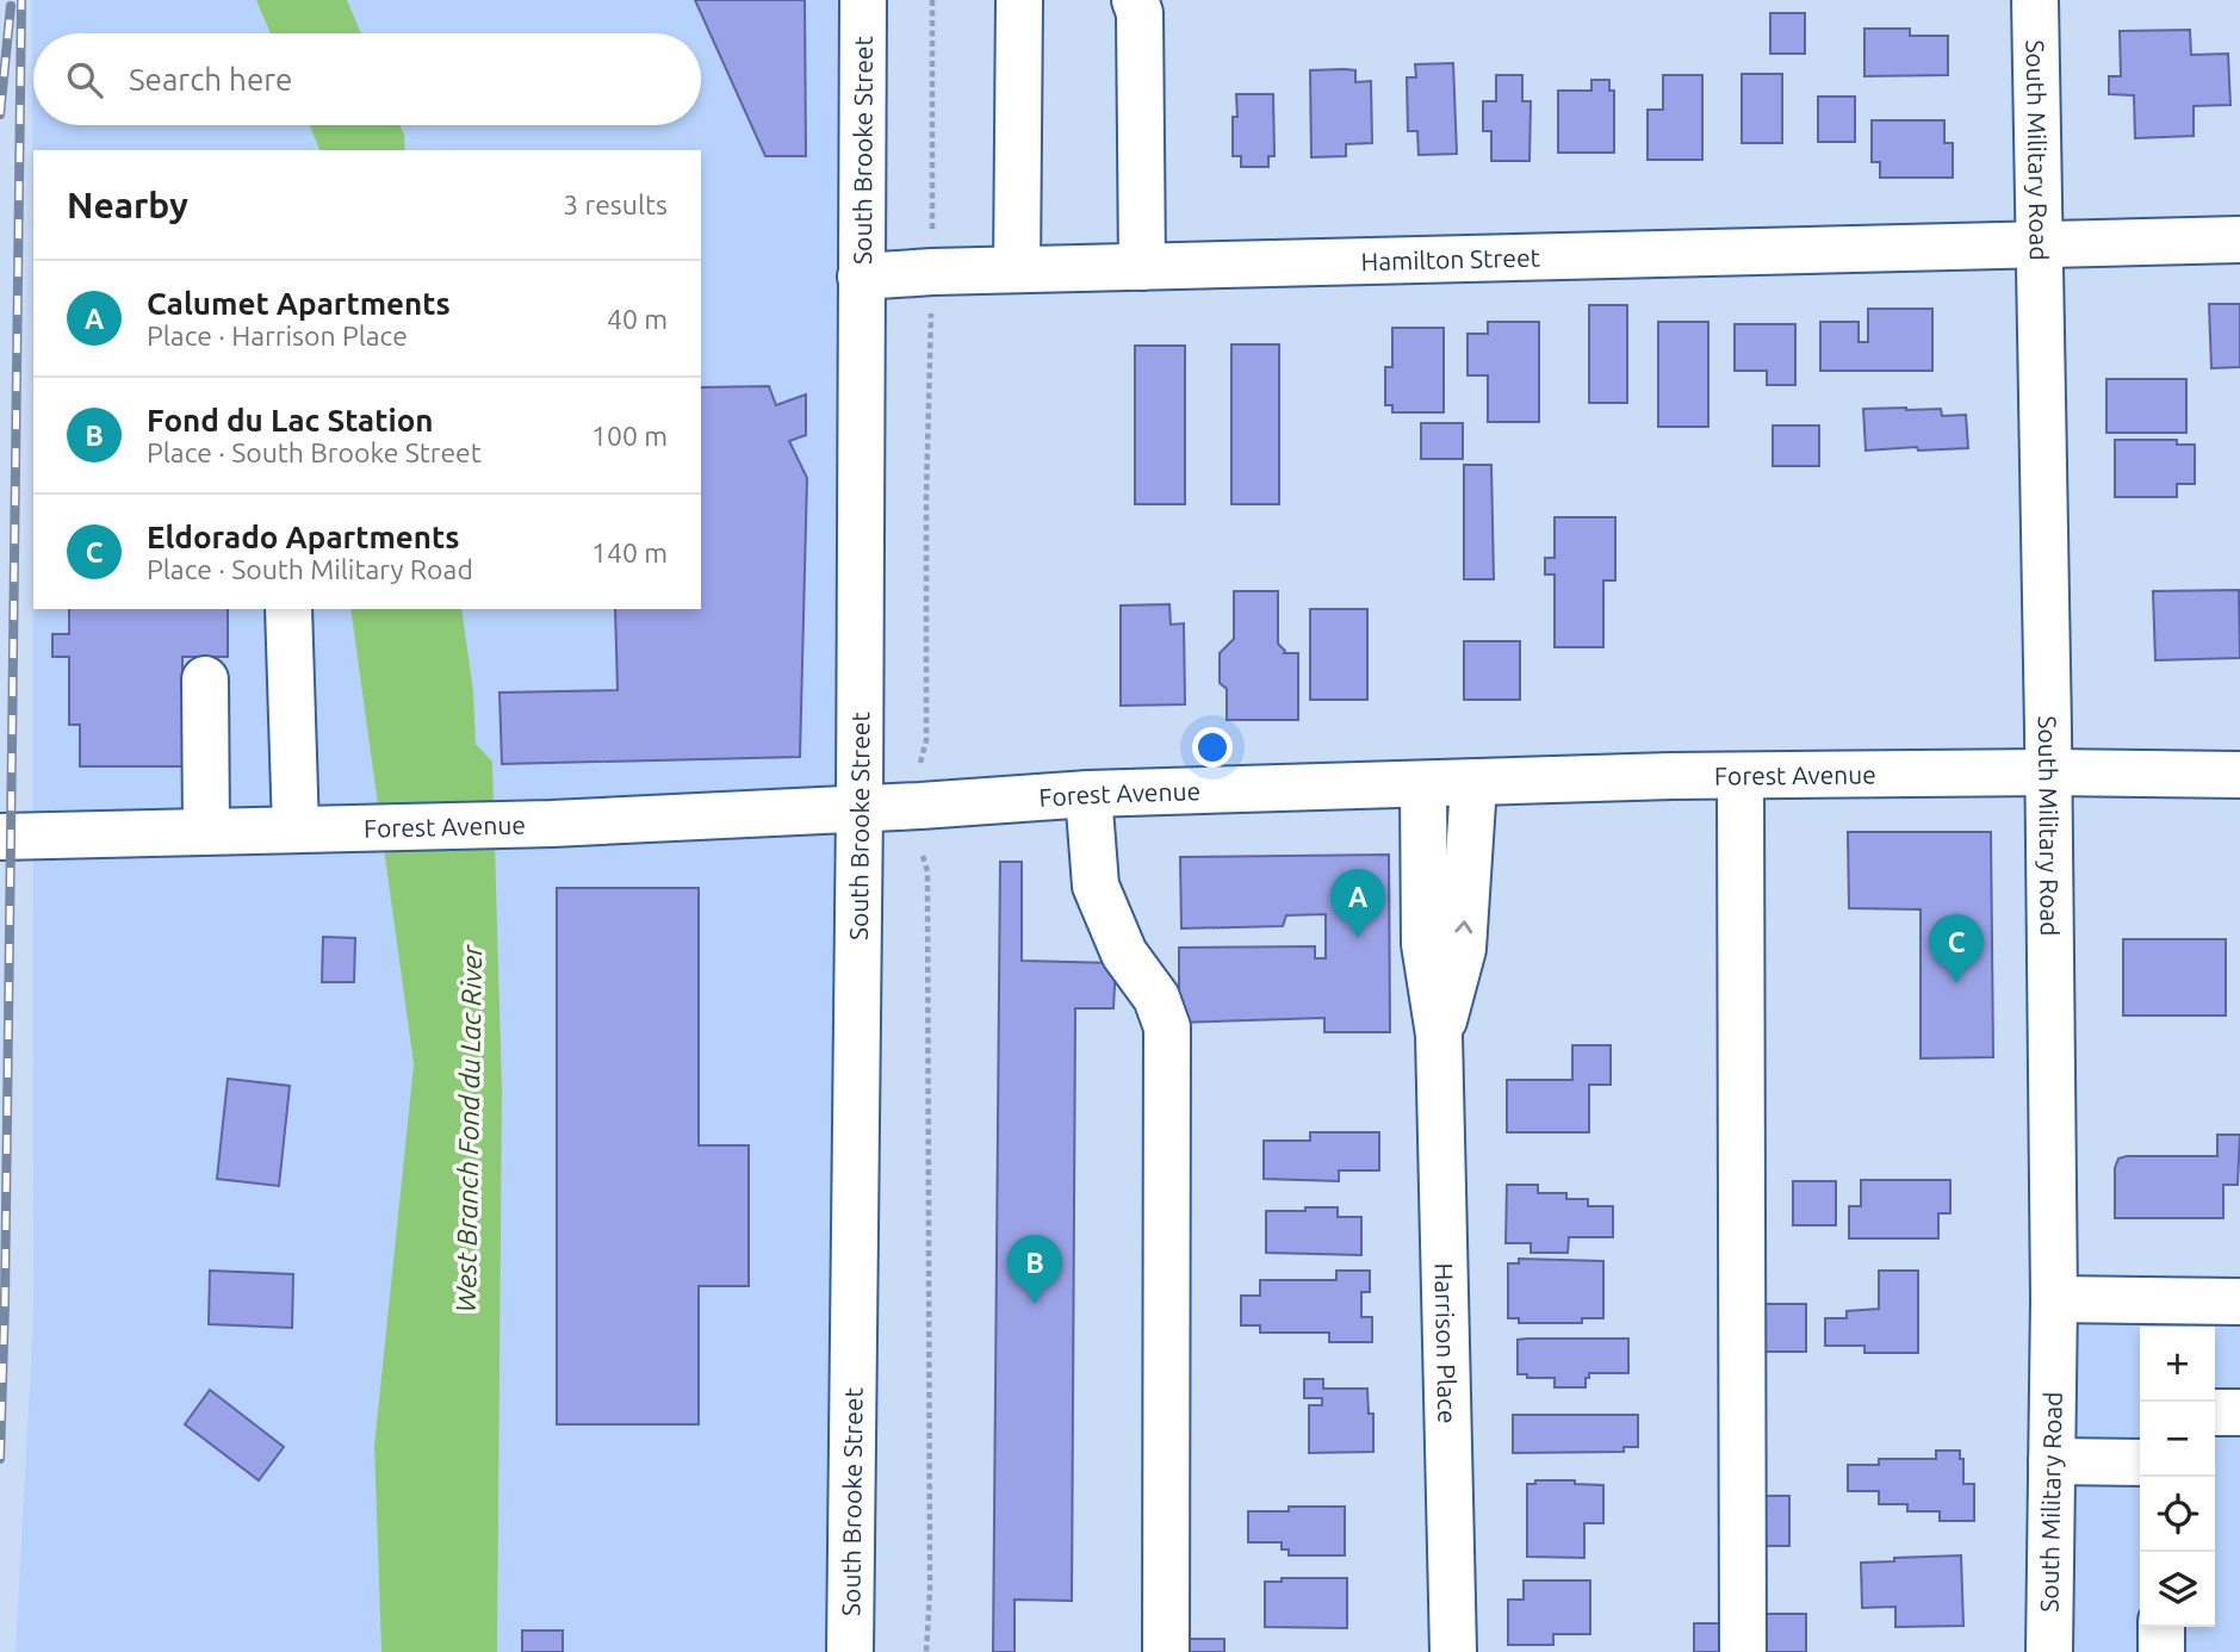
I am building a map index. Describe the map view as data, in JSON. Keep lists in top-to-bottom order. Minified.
{"streets":{"street":["South Brooke Street","South Military Road","Hamilton Street","Forest Avenue","Harrison Place"]},"crossings":[["South Brooke Street","Hamilton Street"],["South Brooke Street","Forest Avenue"],["South Military Road","Hamilton Street"],["South Military Road","Forest Avenue"],["Forest Avenue","Harrison Place"]],"water":["West Branch Fond du Lac River"],"page":{"search":"Search here","heading":["Nearby","3 results"],"list":[{"mark":"A","name":"Calumet Apartments","note":"Place · Harrison Place","value":"40 m"},{"mark":"B","name":"Fond du Lac Station","note":"Place · South Brooke Street","value":"100 m"},{"mark":"C","name":"Eldorado Apartments","note":"Place · South Military Road","value":"140 m"}],"pins":["A","C","B"],"map_buttons":["+","−"]}}
